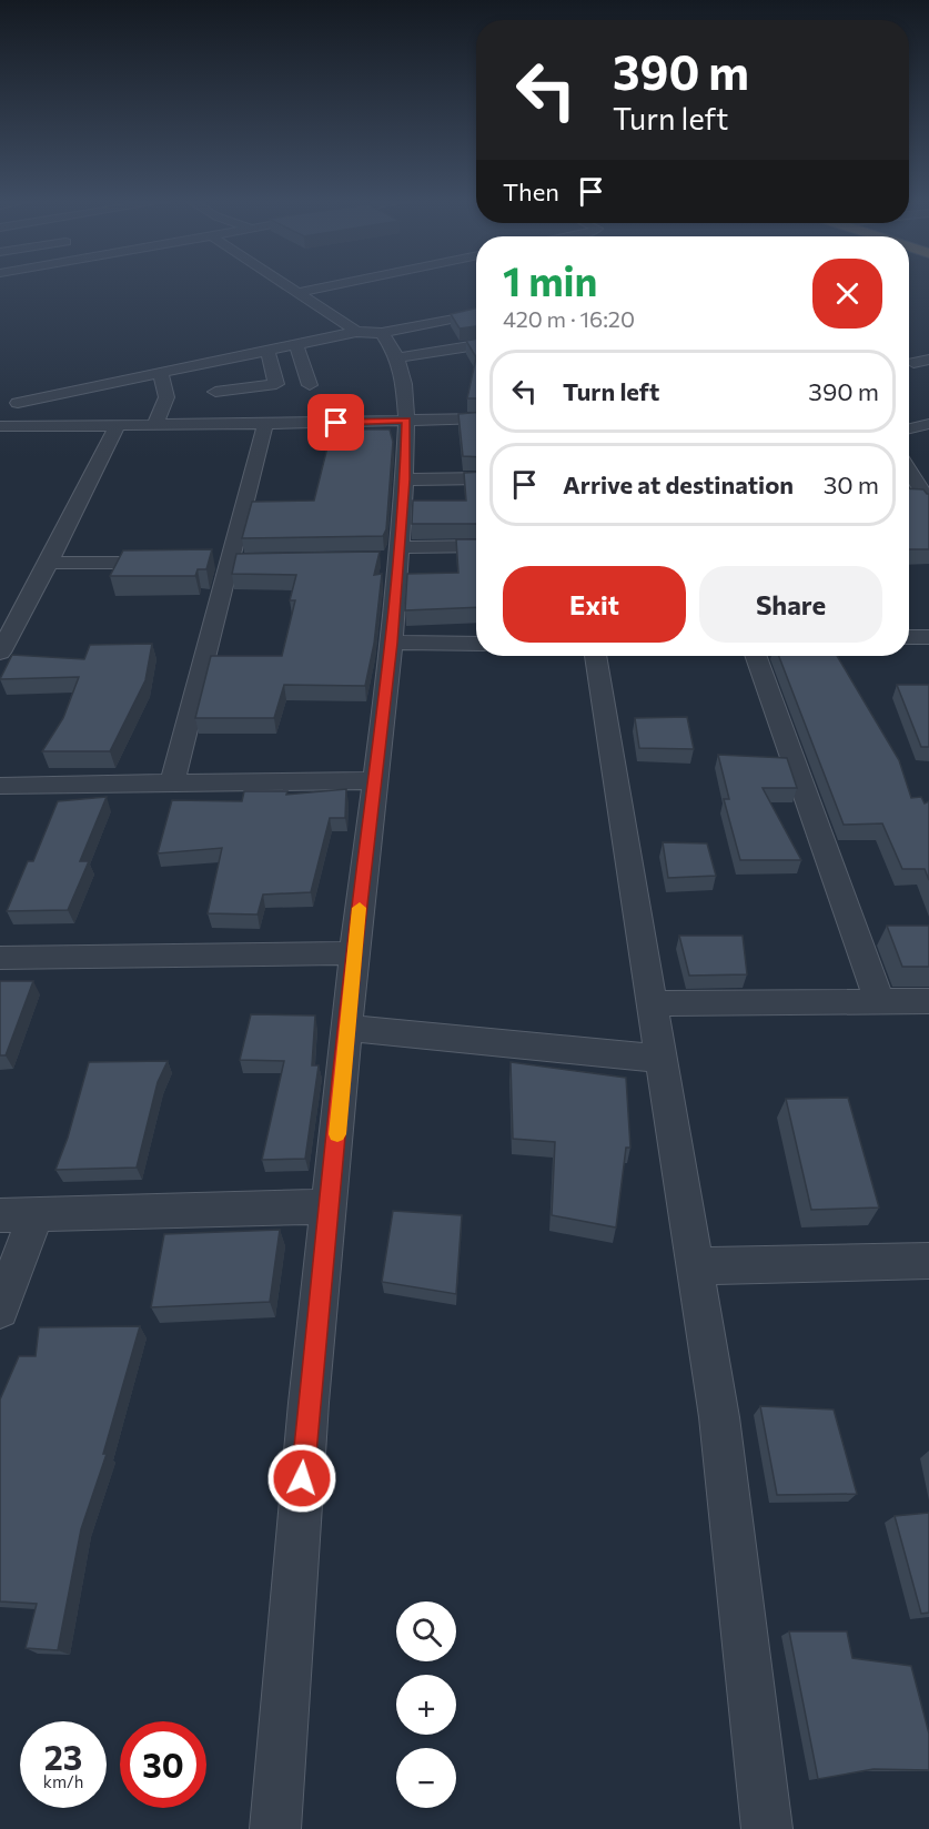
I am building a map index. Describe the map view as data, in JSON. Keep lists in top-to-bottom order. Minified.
{"page":{"turn":["390 m","Turn left"],"then":"Then","heading":["1 min","420 m · 16:20"],"list":[{"name":"Turn left","value":"390 m"},{"name":"Arrive at destination","value":"30 m"}],"buttons":["Exit","Share"],"map_buttons":["+","−"],"speed":"23 km/h","limit":"30"}}
